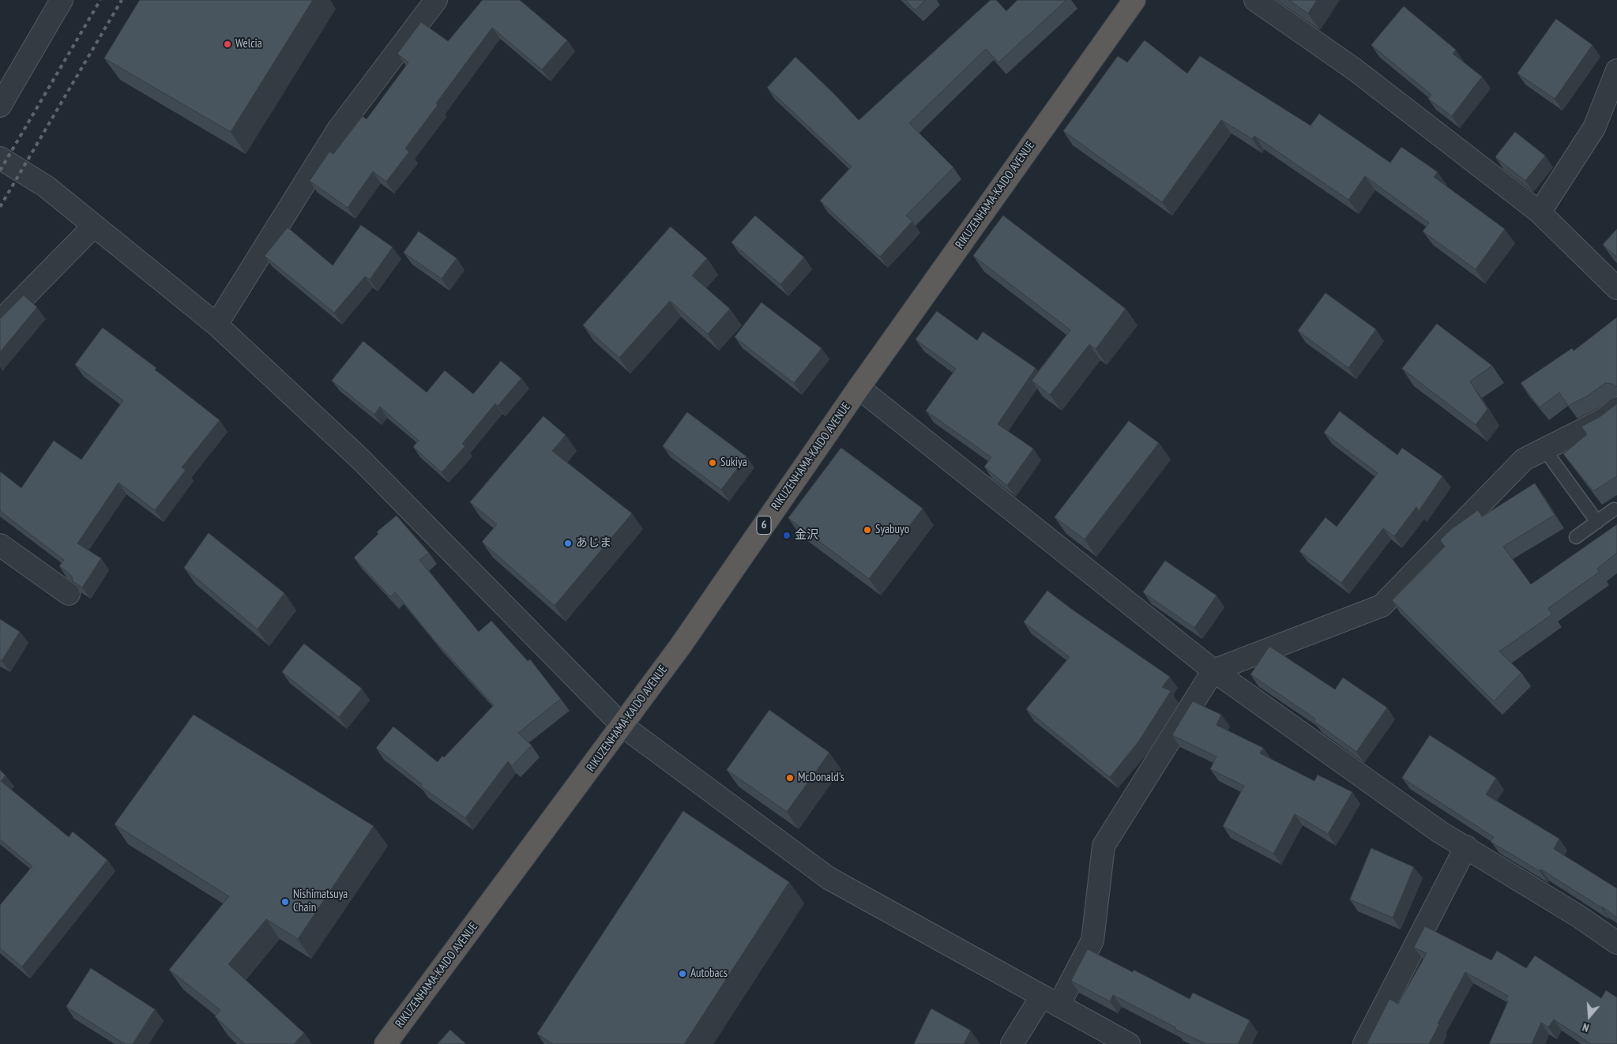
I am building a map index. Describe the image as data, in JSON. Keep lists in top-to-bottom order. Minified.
{"streets":{"highway":["RIKUZENHAMA-KAIDO AVENUE","6"]},"places":["Welcia","Sukiya","Syabuyo","金沢","あじま","McDonald's","Nishimatsuya Chain","Autobacs"],"north":"bottom"}
